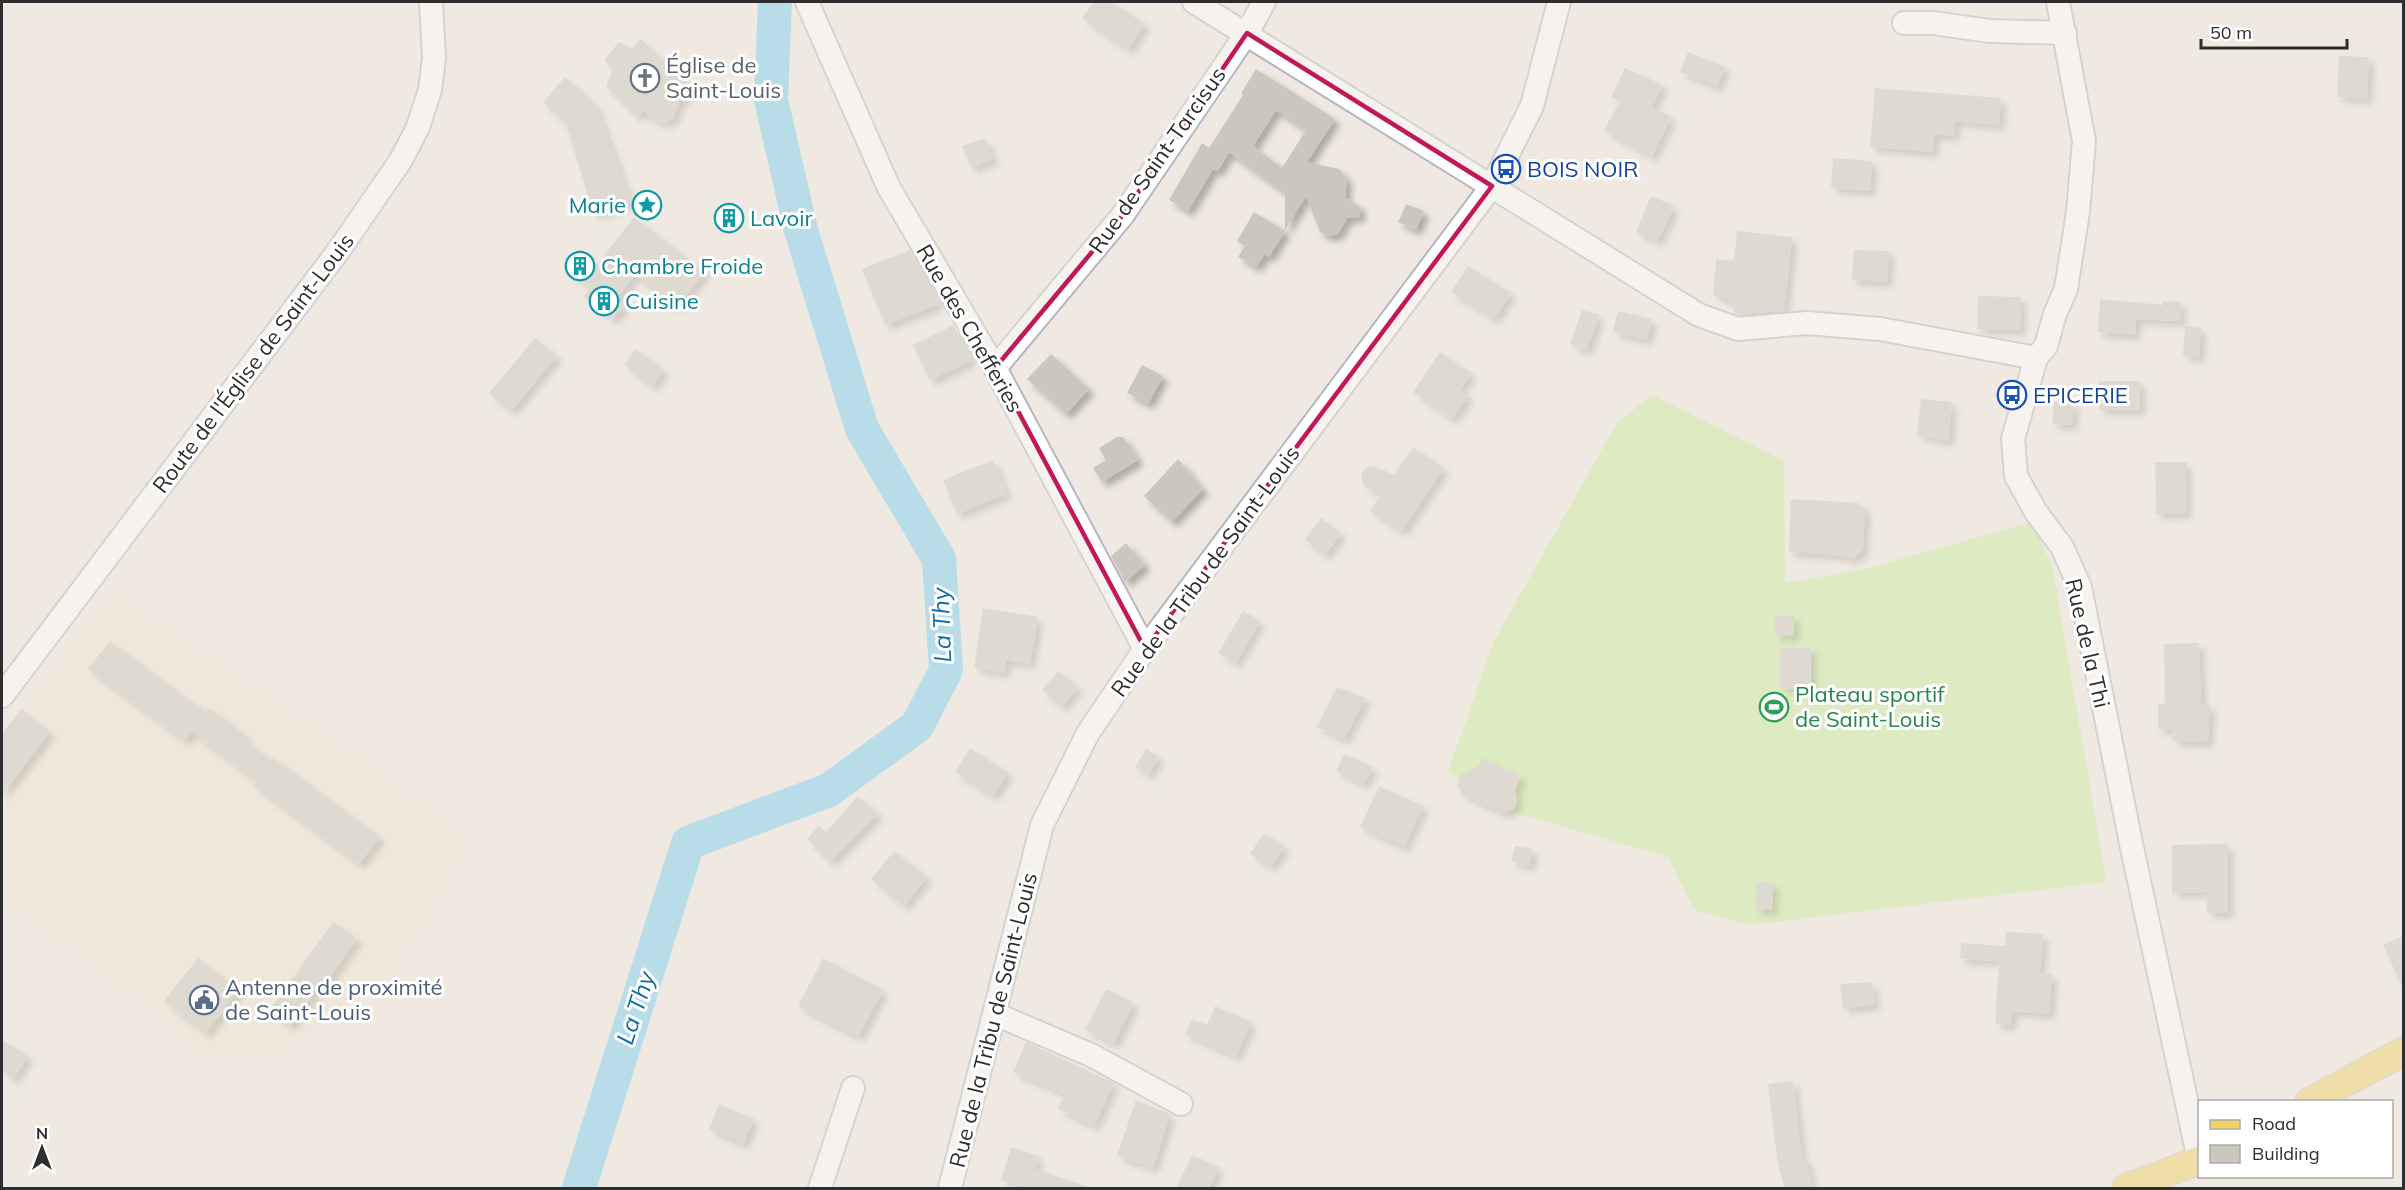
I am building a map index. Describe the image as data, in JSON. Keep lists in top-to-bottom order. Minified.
{"streets":{"street":["Rue de Saint-Tarcisus","Rue des Chefferies","Route de l'Église de Saint-Louis","Rue de la Tribu de Saint-Louis","Rue de la Thi"]},"crossings":[["Rue de Saint-Tarcisus","Rue des Chefferies"],["Rue des Chefferies","Rue de la Tribu de Saint-Louis"]],"water":["La Thy"],"places":{"church":["Église de Saint-Louis"],"bus stop":["BOIS NOIR","EPICERIE"],"place":["Marie"],"building":["Lavoir","Chambre Froide","Cuisine"],"sports":["Plateau sportif de Saint-Louis"],"public building":["Antenne de proximité de Saint-Louis"]},"legend":["Road","Building"],"scale_bar":"50 m","north":"top"}
